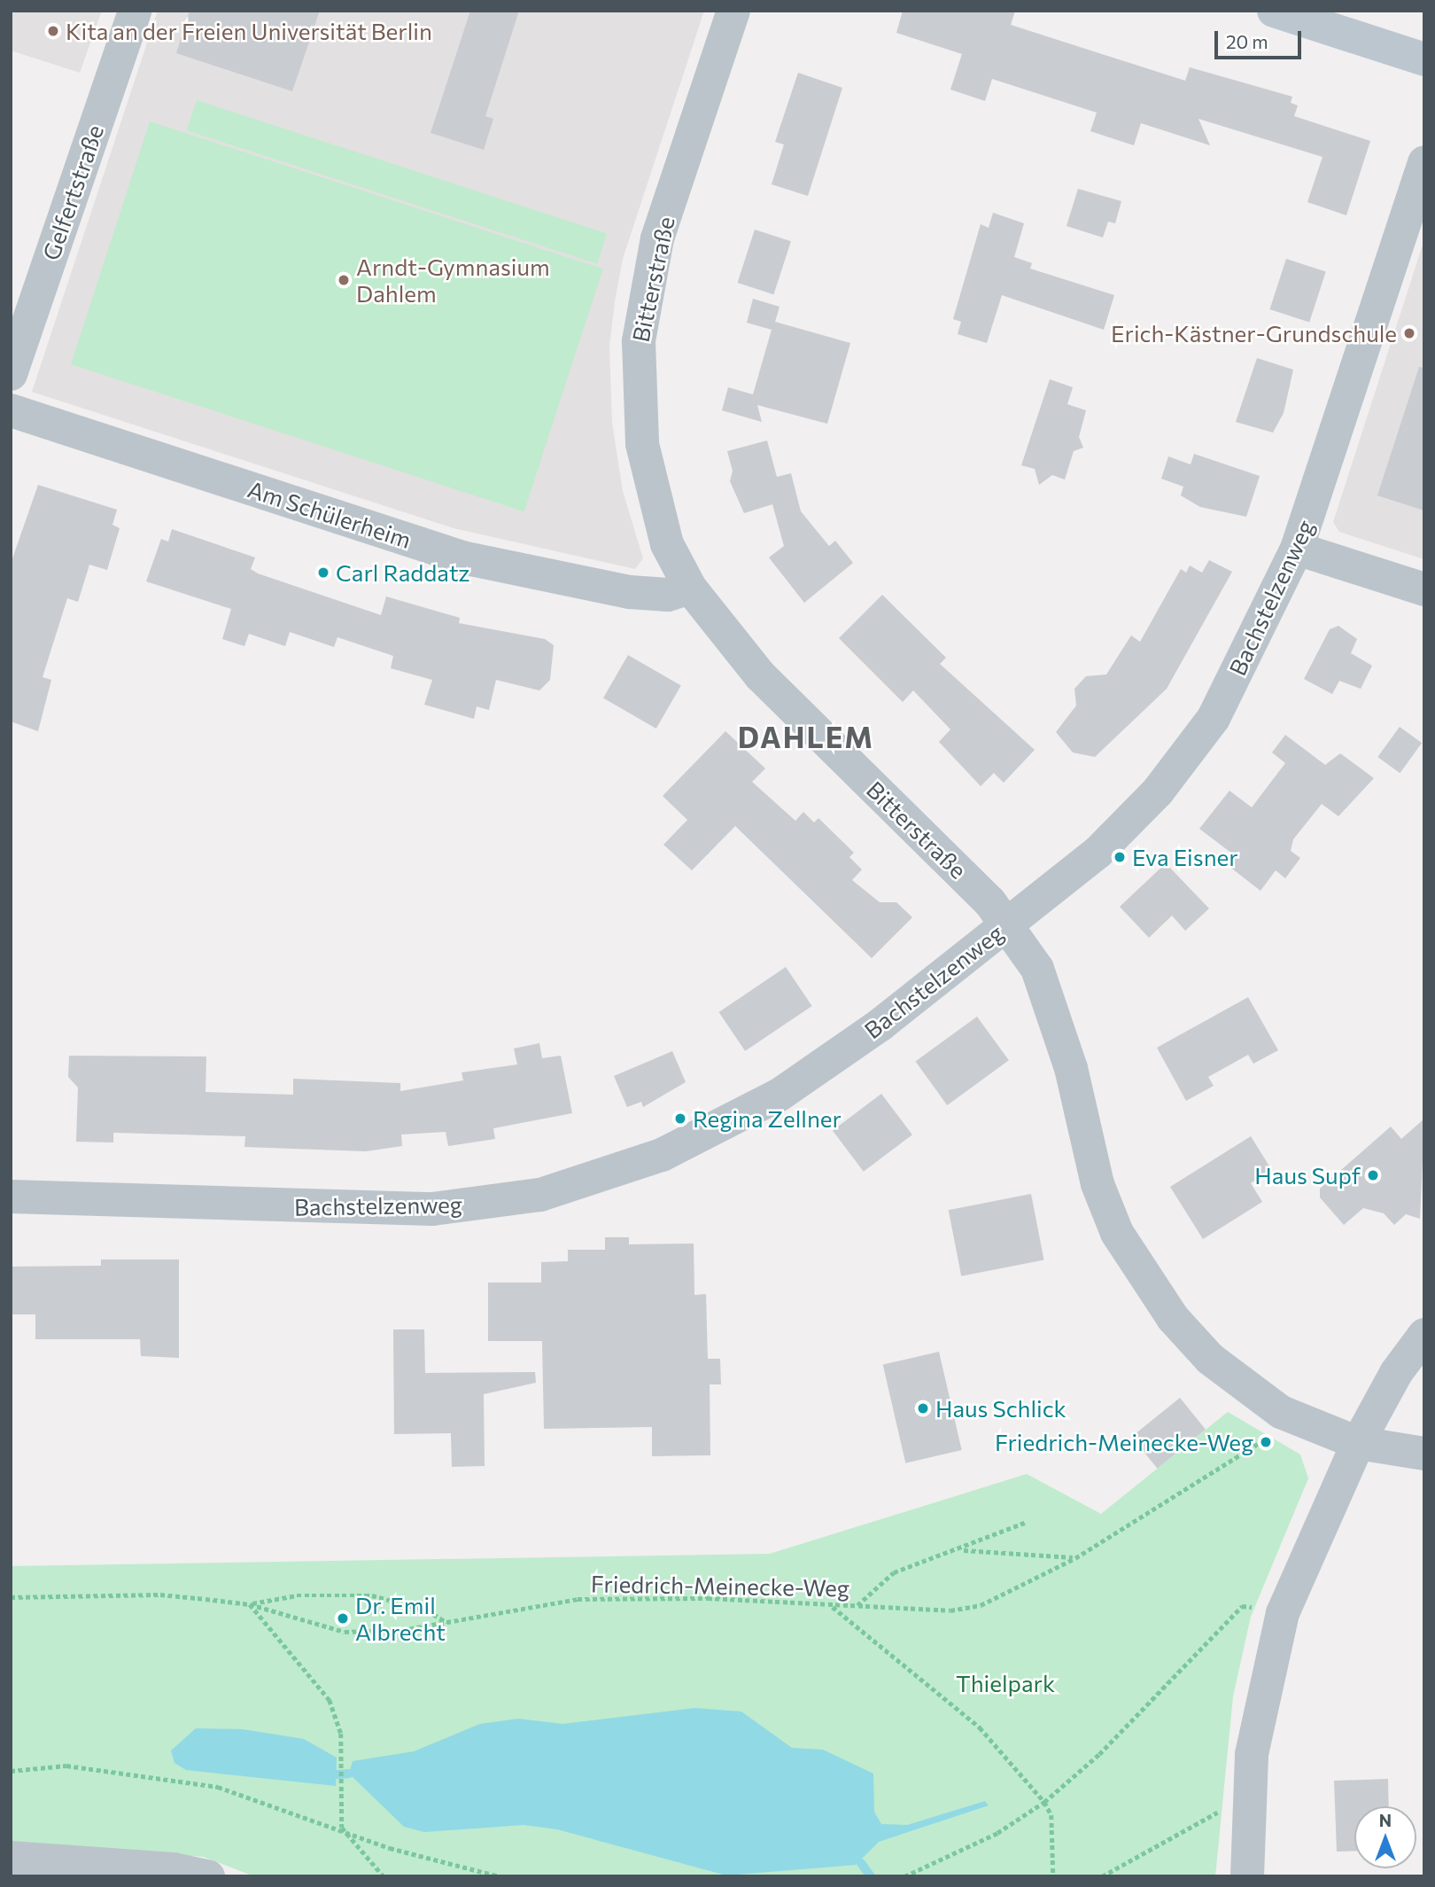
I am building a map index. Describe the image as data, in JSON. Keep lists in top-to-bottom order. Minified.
{"streets":{"street":["Gelfertstraße","Bitterstraße","Am Schülerheim","Bachstelzenweg"],"path":["Friedrich-Meinecke-Weg"]},"crossings":[["Bitterstraße","Am Schülerheim"],["Bitterstraße","Bachstelzenweg"]],"districts":["DAHLEM"],"parks":["Thielpark"],"places":["Kita an der Freien Universität Berlin","Arndt-Gymnasium Dahlem","Erich-Kästner-Grundschule","Carl Raddatz","Eva Eisner","Regina Zellner","Haus Supf","Haus Schlick","Friedrich-Meinecke-Weg","Dr. Emil Albrecht"],"scale_bar":"20 m","north":"top"}
